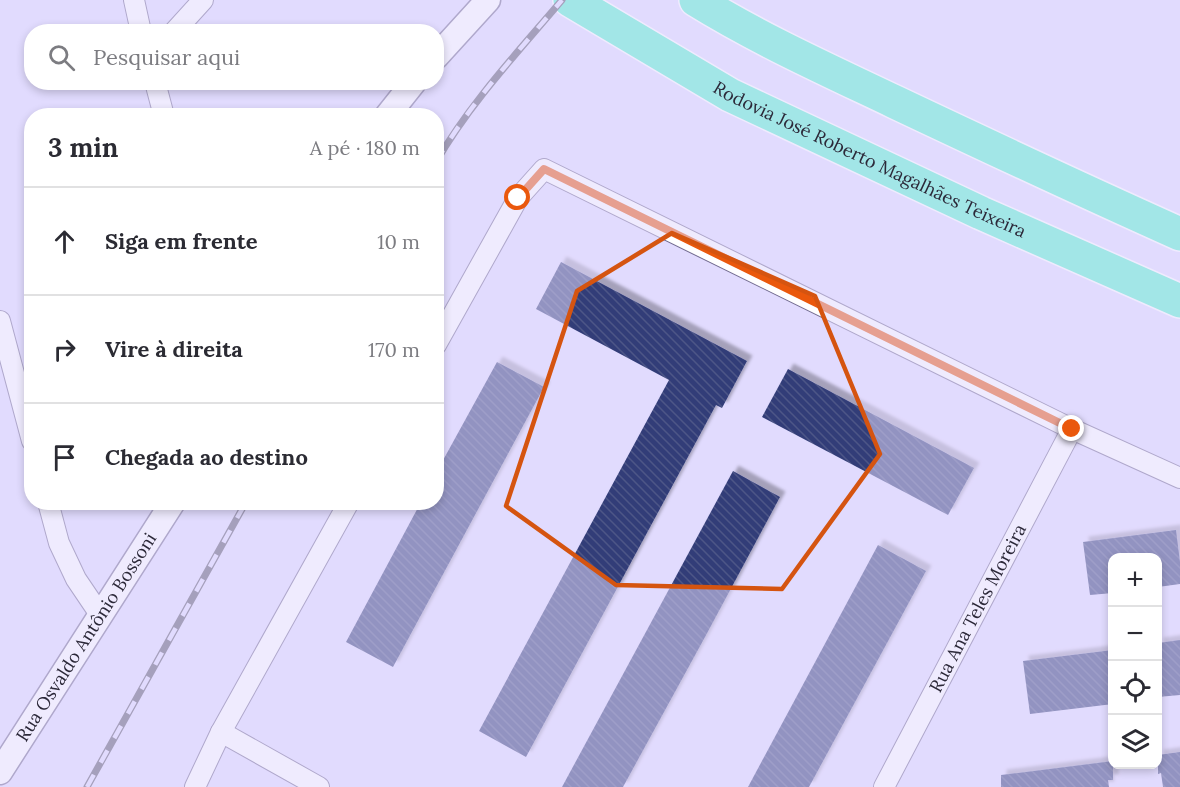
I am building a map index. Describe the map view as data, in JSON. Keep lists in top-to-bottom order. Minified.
{"streets":{"highway":["Rodovia José Roberto Magalhães Teixeira"],"street":["Rua Ana Teles Moreira","Rua Osvaldo Antônio Bossoni"]},"page":{"search":"Pesquisar aqui","heading":["3 min","A pé · 180 m"],"list":[["Siga em frente","10 m"],["Vire à direita","170 m"],"Chegada ao destino"],"map_buttons":["+","−"]}}
